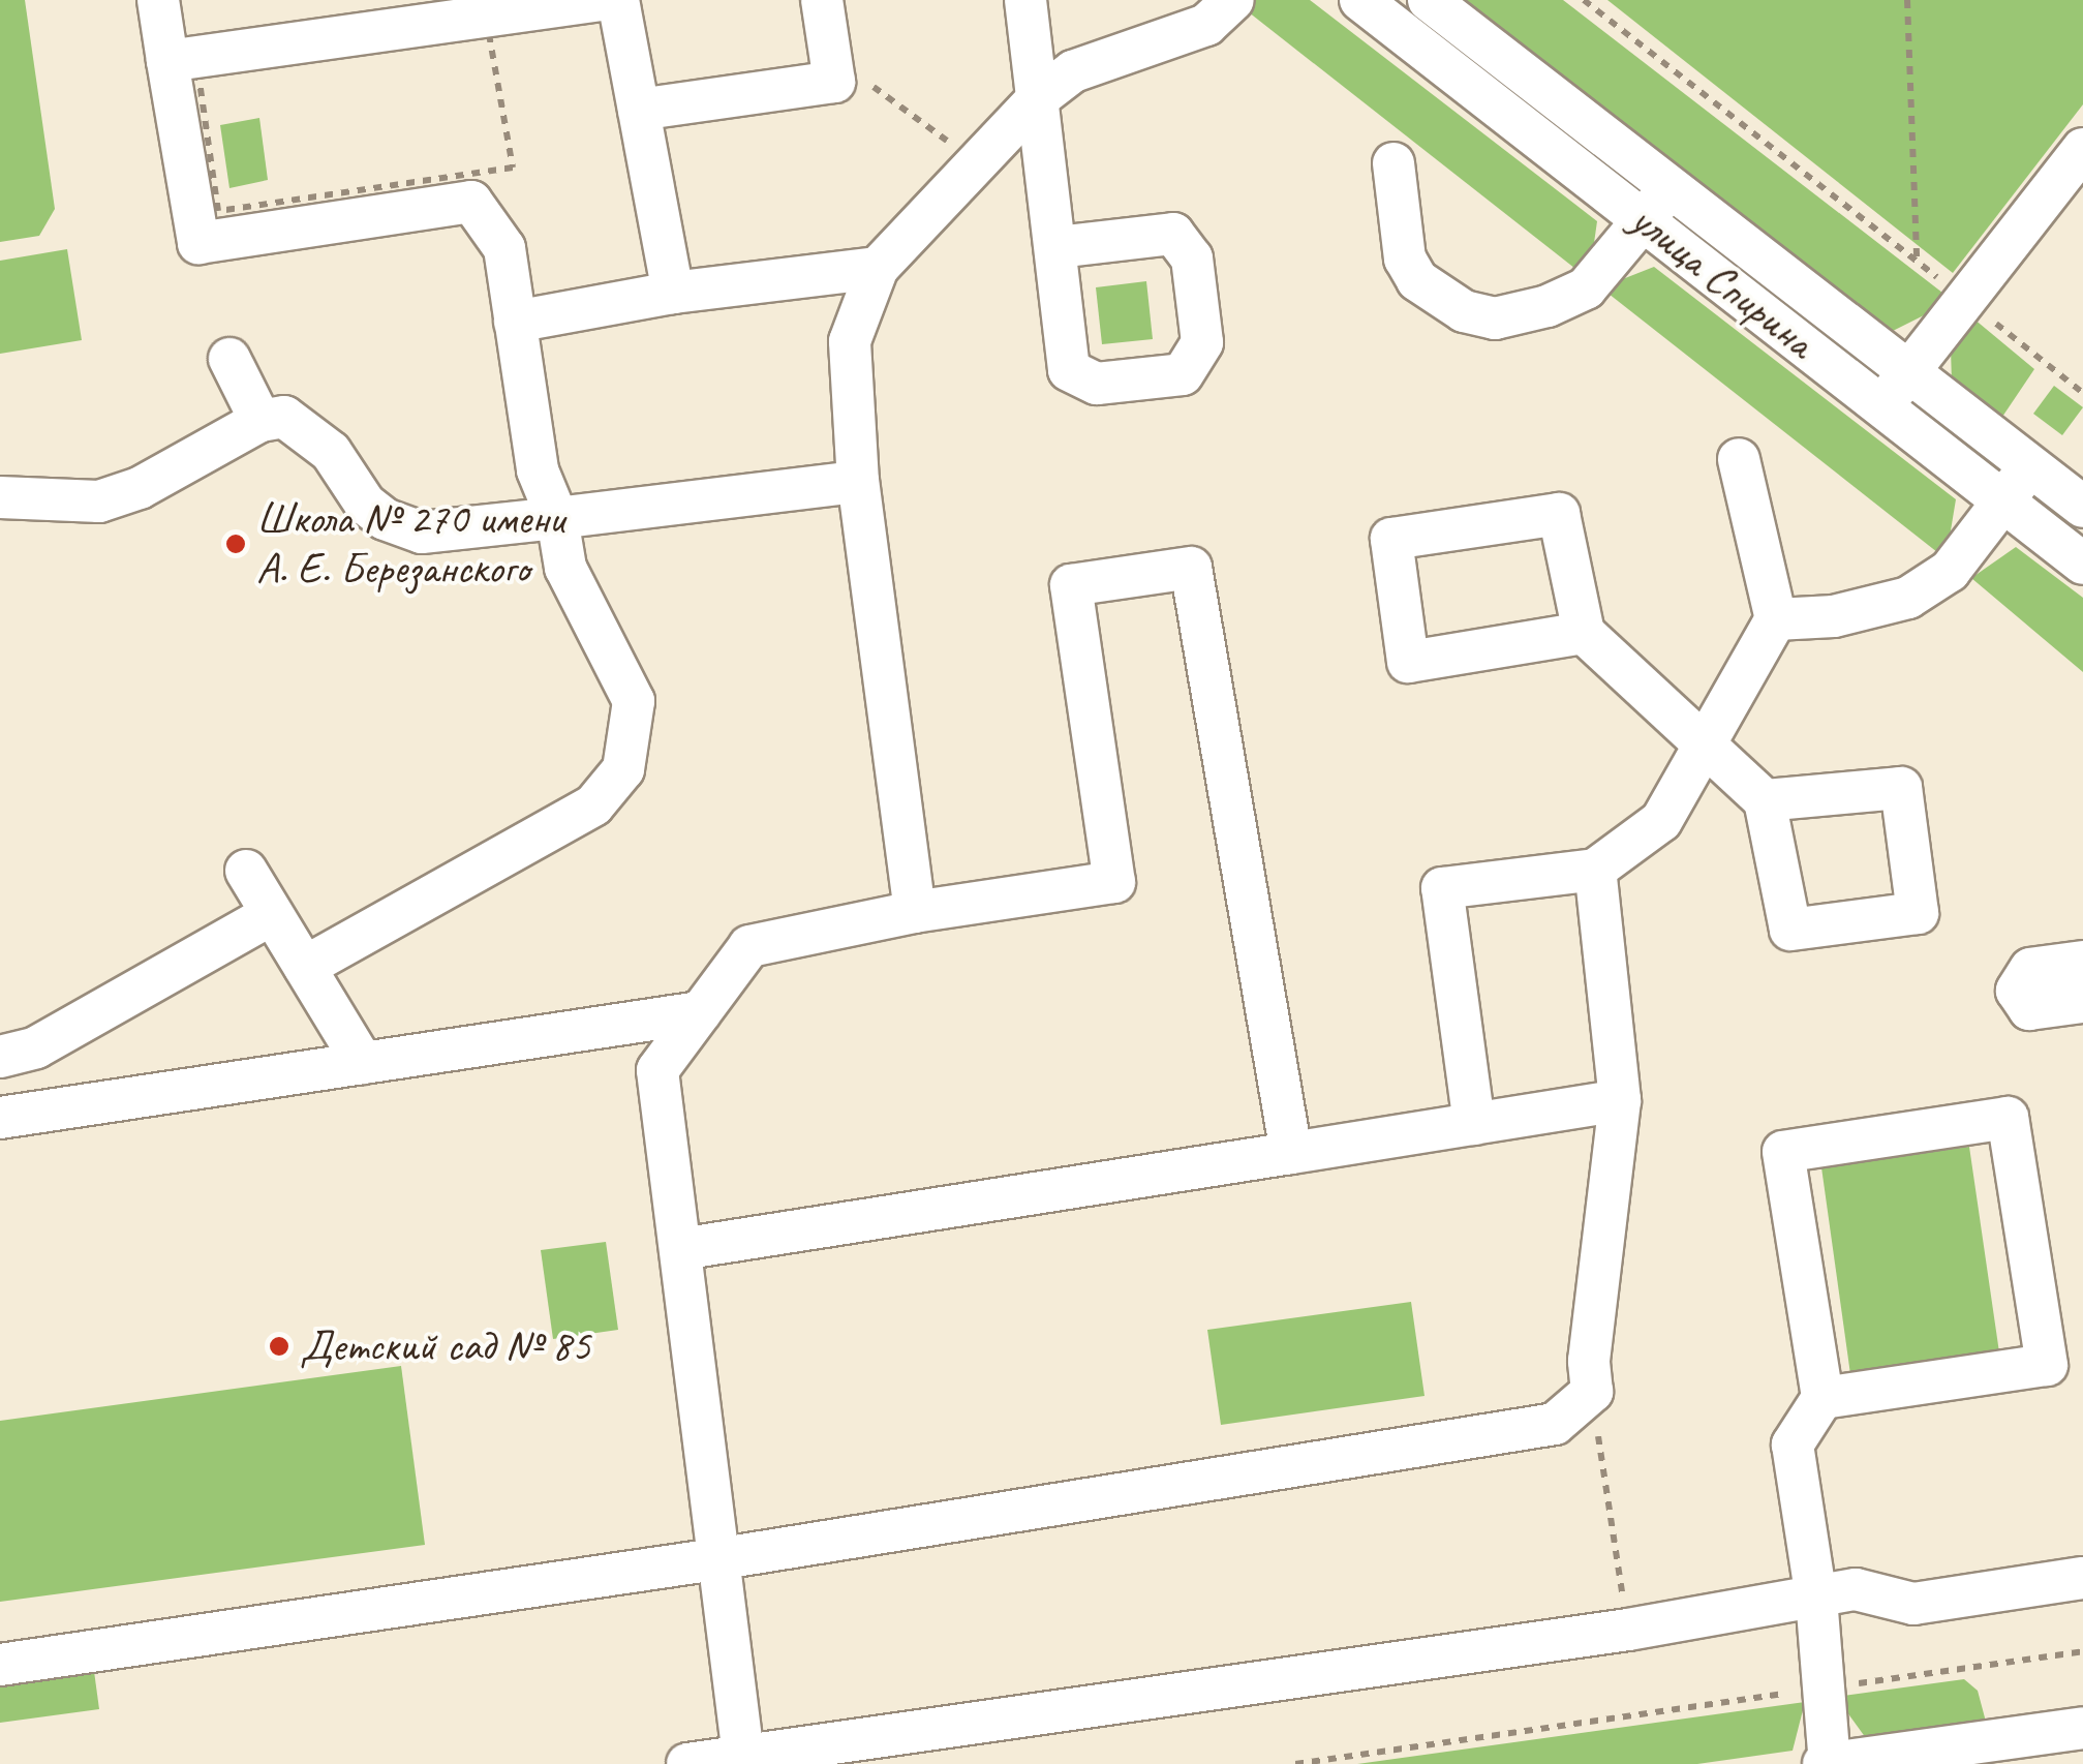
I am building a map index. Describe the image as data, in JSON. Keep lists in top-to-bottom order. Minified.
{"streets":{"street":["улица Спирина"]},"places":["Школа № 270 имени А. Е. Березанского","Детский сад № 85"]}
